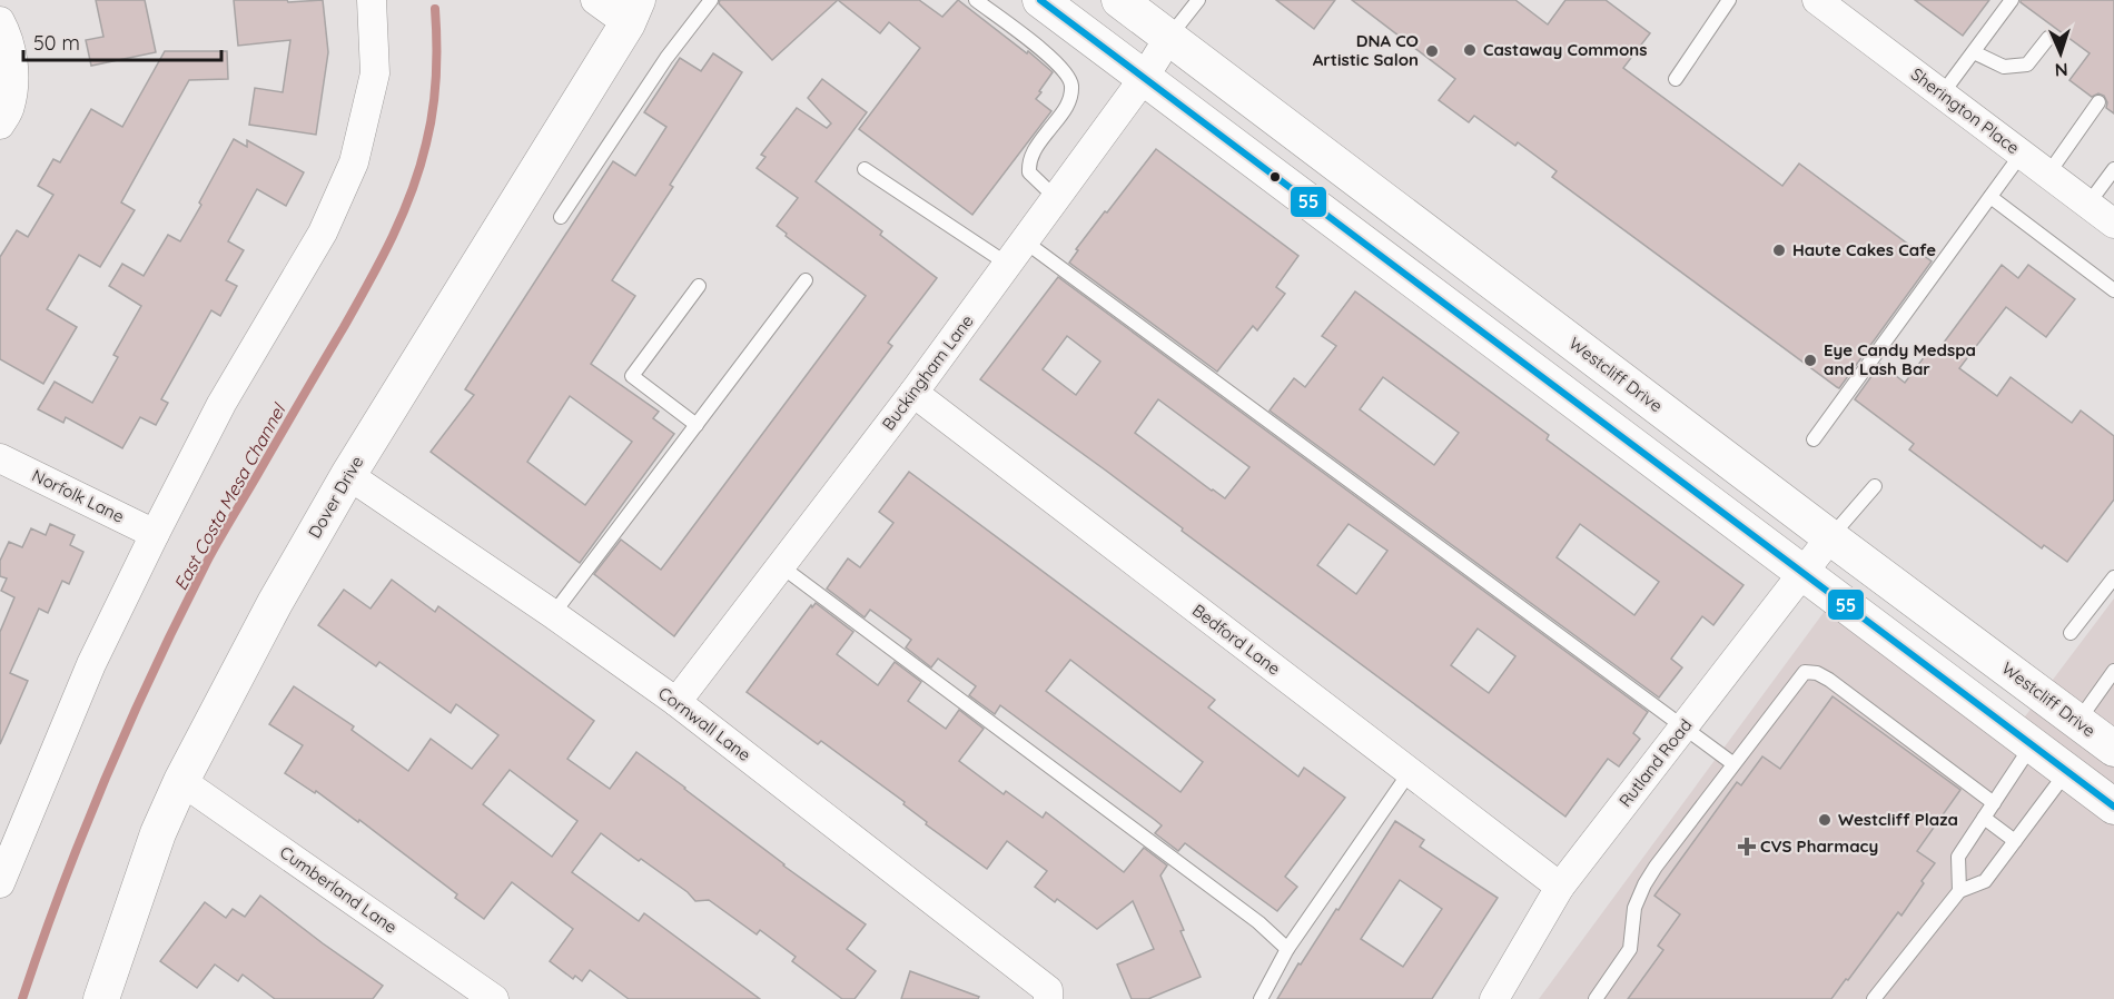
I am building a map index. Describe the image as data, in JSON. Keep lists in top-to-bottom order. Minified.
{"streets":{"street":["Sherington Place","Buckingham Lane","Westcliff Drive","Norfolk Lane","Dover Drive","Bedford Lane","Cornwall Lane","Rutland Road","Cumberland Lane"]},"crossings":[["Buckingham Lane","Westcliff Drive"],["Buckingham Lane","Bedford Lane"],["Buckingham Lane","Cornwall Lane"],["Westcliff Drive","Rutland Road"],["Dover Drive","Cornwall Lane"],["Dover Drive","Cumberland Lane"],["Bedford Lane","Rutland Road"]],"water":["East Costa Mesa Channel"],"places":{"other":["Castaway Commons","DNA CO Artistic Salon","Haute Cakes Cafe","Eye Candy Medspa and Lash Bar","Westcliff Plaza"],"health":["CVS Pharmacy"]},"lines":["transit line 55"],"scale_bar":"50 m","north":"bottom"}
